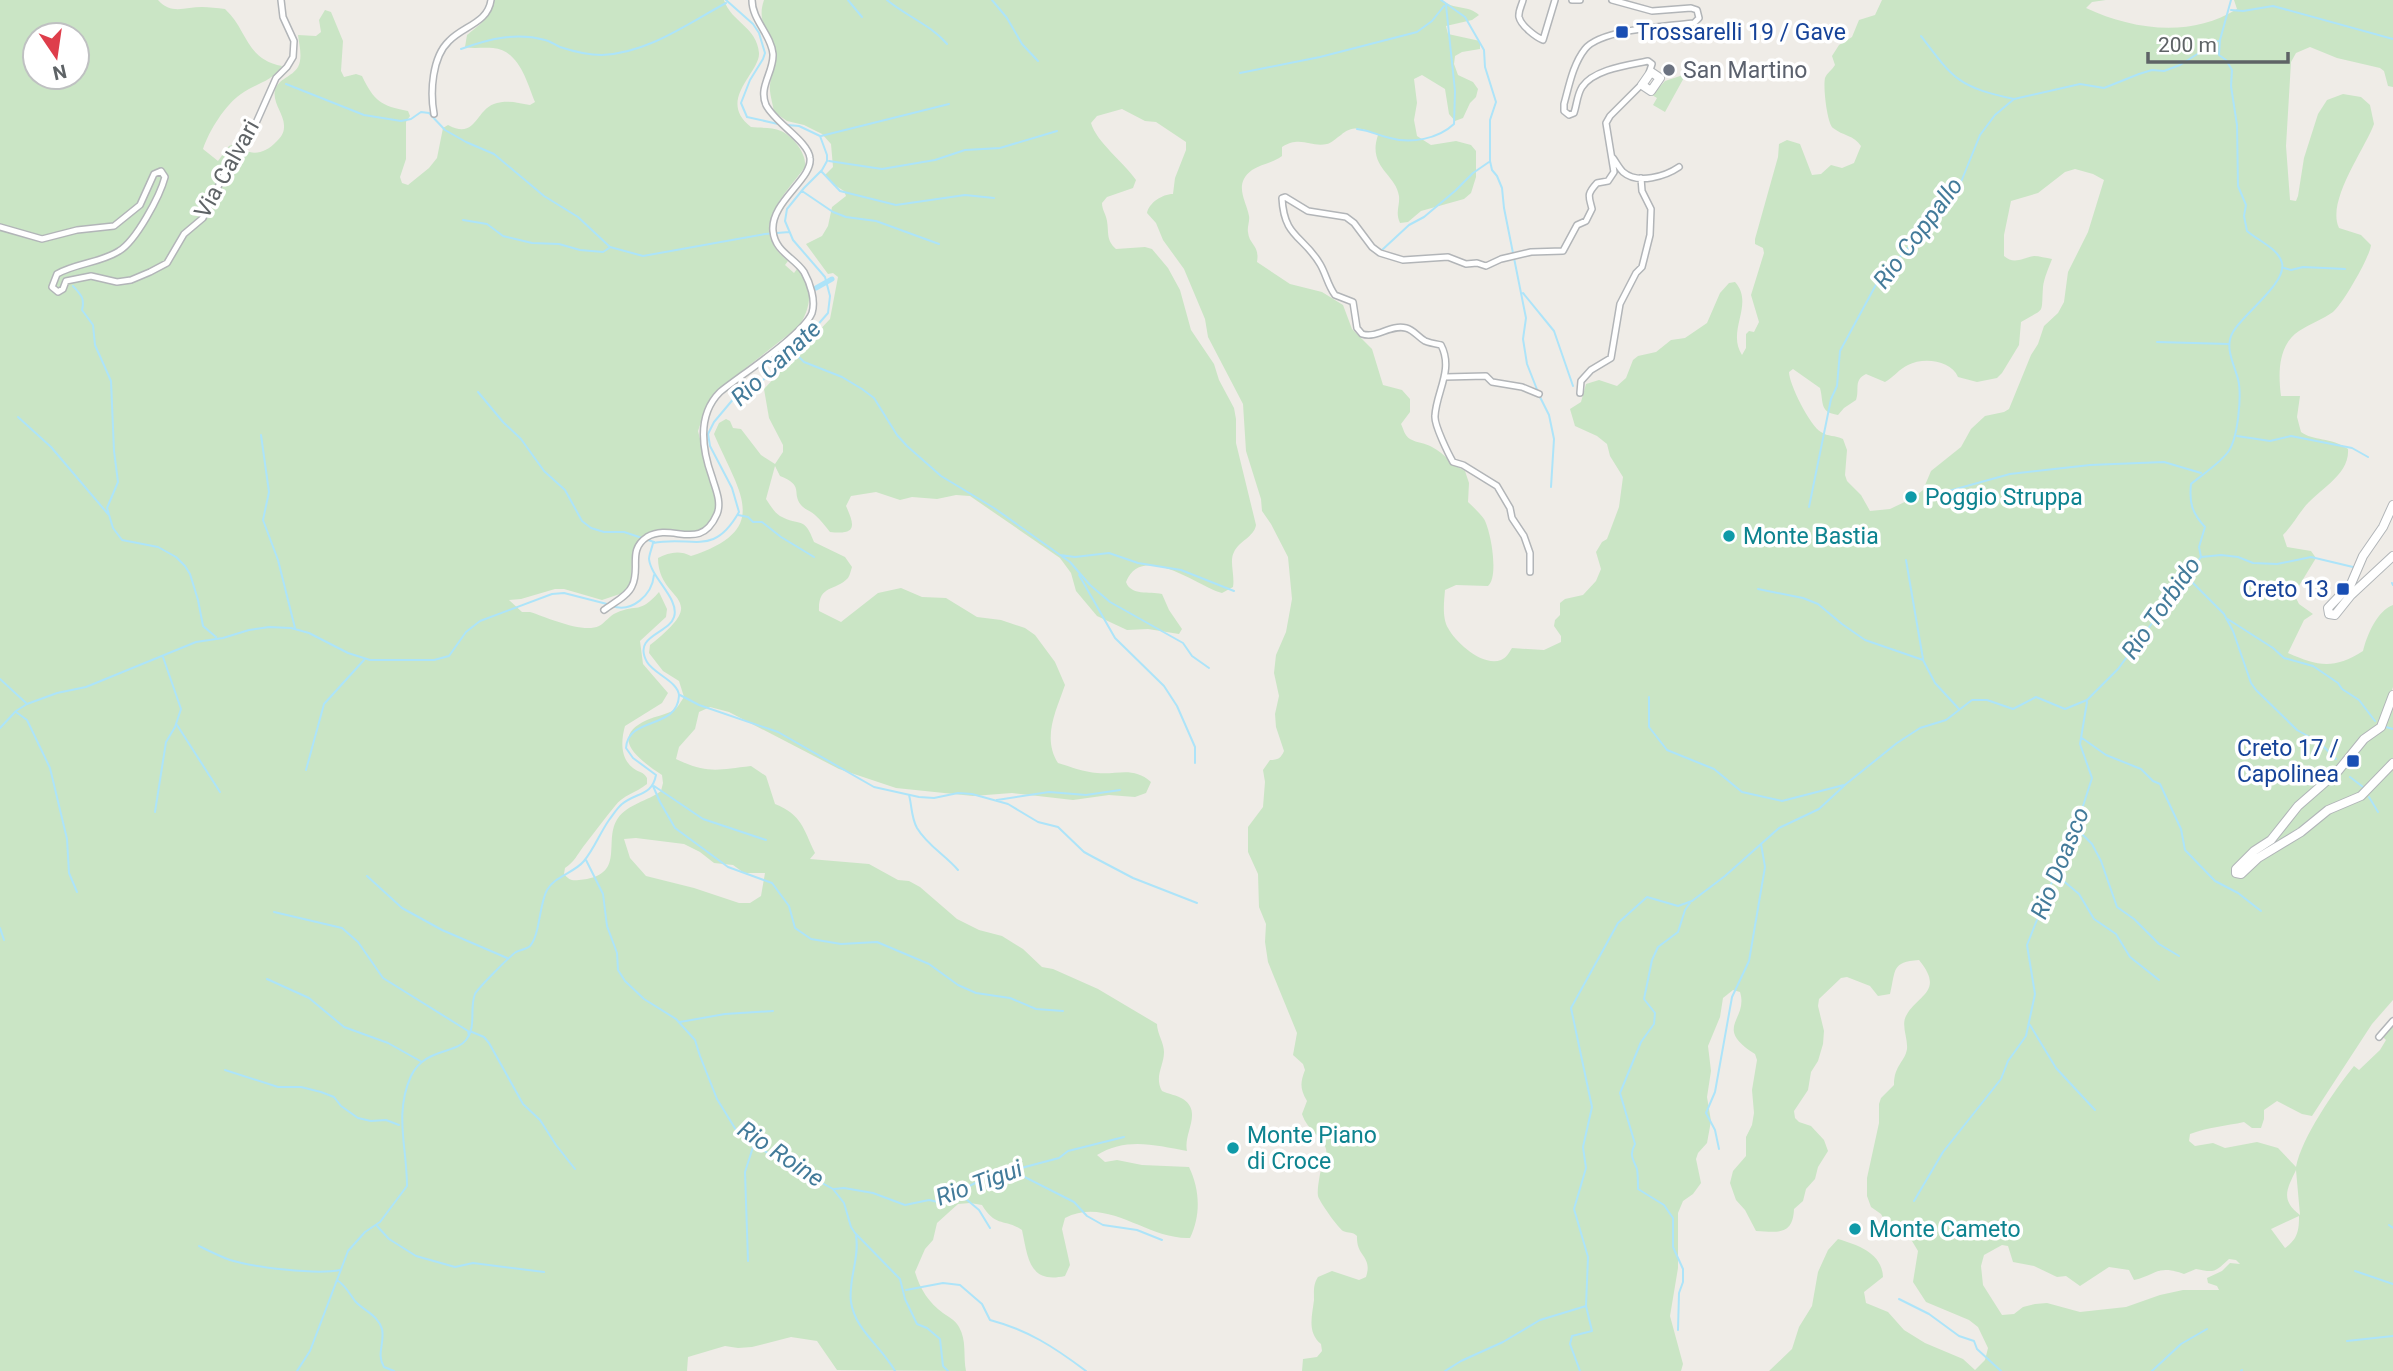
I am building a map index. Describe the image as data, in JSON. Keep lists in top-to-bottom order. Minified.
{"streets":{"street":["Via Calvari"]},"water":["Rio Coppallo","Rio Canate","Rio Torbido","Rio Doasco","Rio Roine","Rio Tigui"],"places":{"transit":["Trossarelli 19 / Gave","Creto 13","Creto 17 / Capolinea"],"other":["San Martino","Poggio Struppa","Monte Bastia","Monte Piano di Croce","Monte Cameto"]},"scale_bar":"200 m","north":"bottom"}
